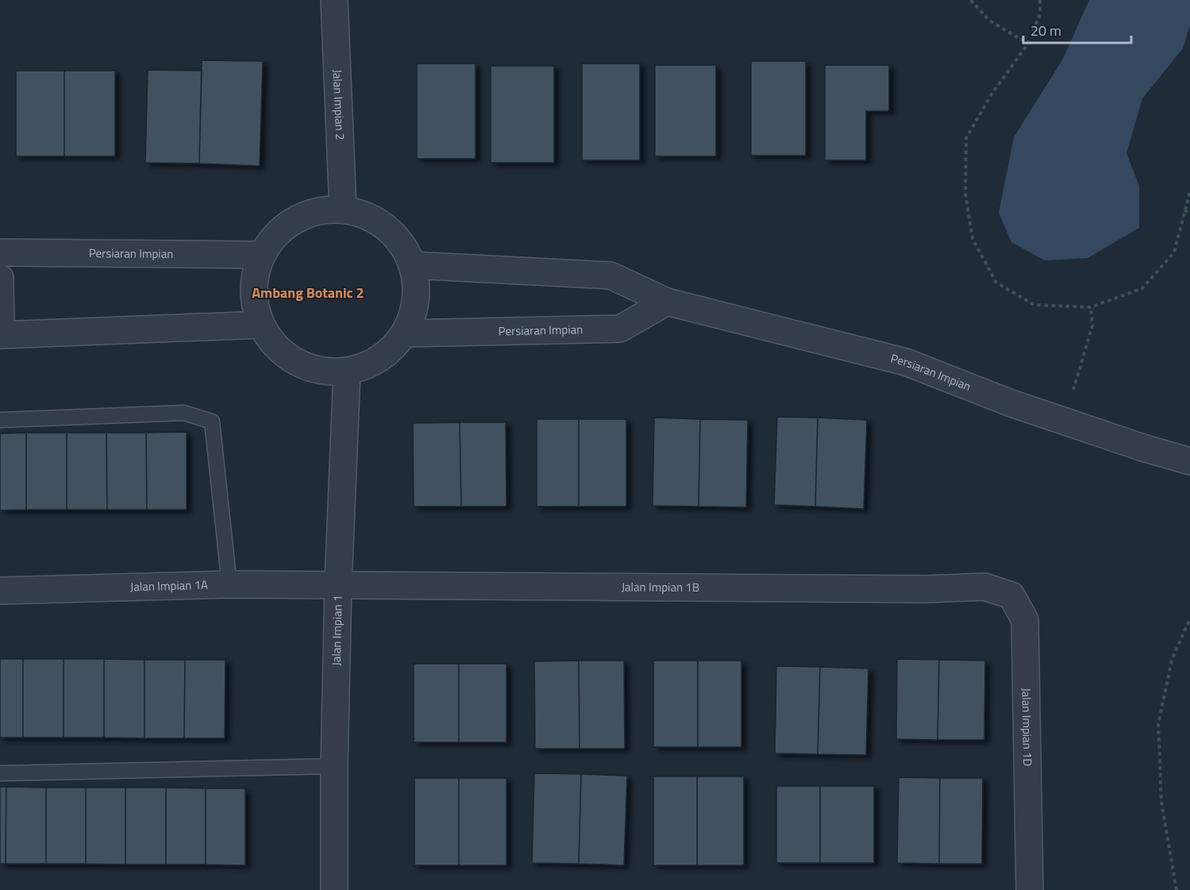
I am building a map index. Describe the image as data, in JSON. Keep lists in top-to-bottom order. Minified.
{"streets":{"street":["Jalan Impian 2","Persiaran Impian","Jalan Impian 1A","Jalan Impian 1B","Jalan Impian 1","Jalan Impian 1D"]},"crossings":[["Jalan Impian 2","Persiaran Impian"],["Jalan Impian 2","Jalan Impian 1"],["Persiaran Impian","Jalan Impian 1"],["Jalan Impian 1A","Jalan Impian 1B"],["Jalan Impian 1A","Jalan Impian 1"],["Jalan Impian 1B","Jalan Impian 1"],["Jalan Impian 1B","Jalan Impian 1D"]],"districts":["Ambang Botanic 2"],"scale_bar":"20 m"}
